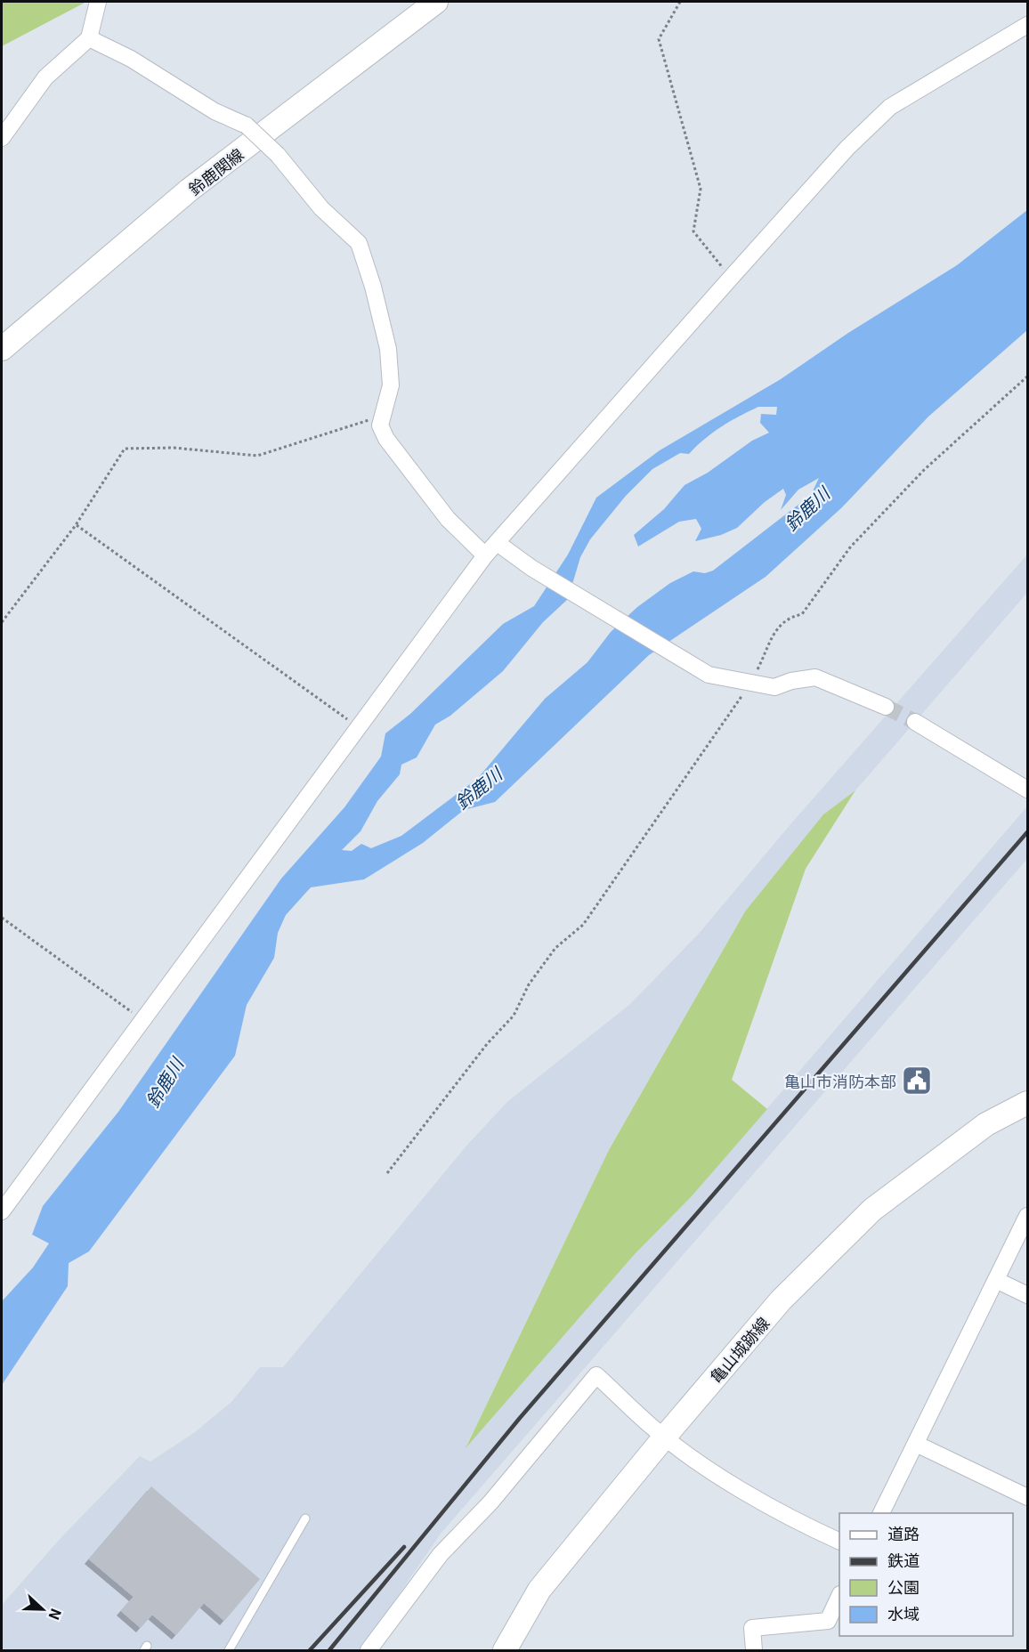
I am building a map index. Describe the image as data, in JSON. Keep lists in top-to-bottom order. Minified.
{"streets":{"main road":["鈴鹿関線","亀山城跡線"]},"water":["鈴鹿川"],"places":{"public building":["亀山市消防本部"]},"legend":["道路","鉄道","公園","水域"],"north":"right"}
